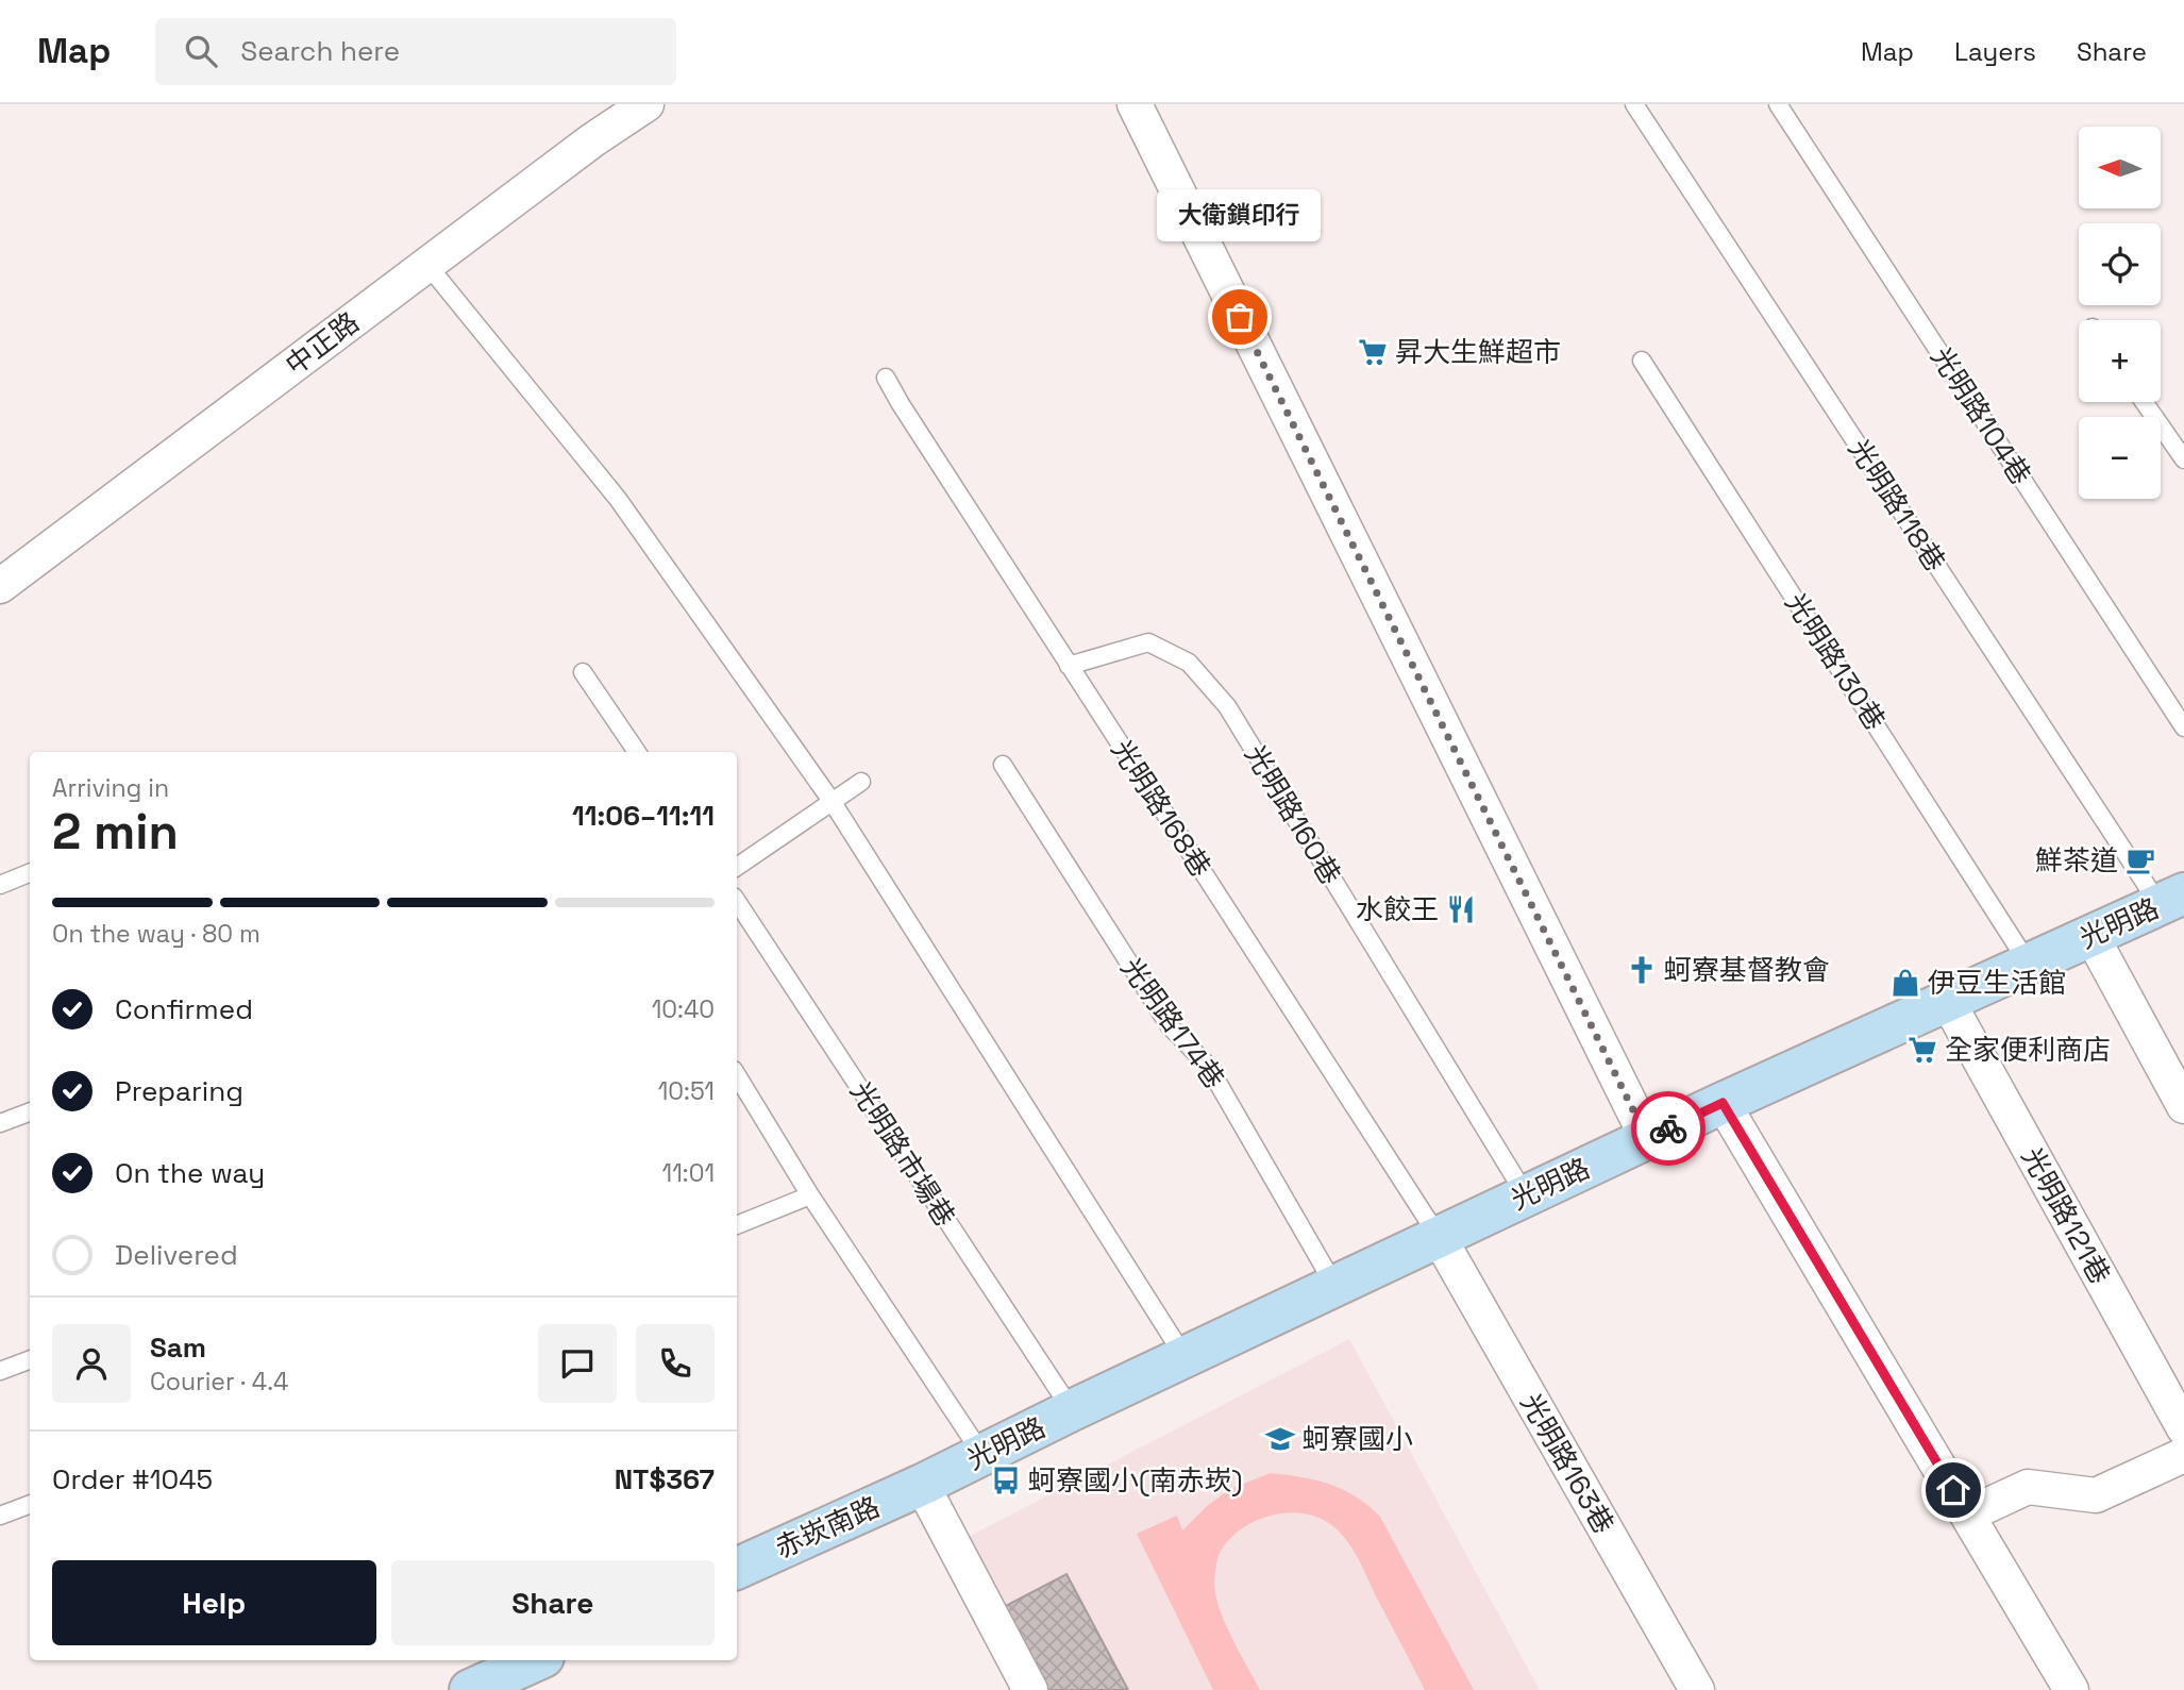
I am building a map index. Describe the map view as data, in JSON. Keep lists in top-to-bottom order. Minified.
{"streets":{"street":["中正路","光明路","光明路121巷","光明路163巷","赤崁南路"],"lane":["光明路104巷","光明路118巷","光明路130巷","光明路168巷","光明路160巷","光明路174巷","光明路市場巷"]},"crossings":[["光明路118巷","光明路"],["光明路130巷","光明路"],["光明路168巷","光明路160巷"],["光明路168巷","光明路"],["光明路168巷","光明路163巷"],["光明路160巷","光明路"],["光明路","光明路174巷"],["光明路","光明路市場巷"],["光明路","光明路121巷"],["光明路","光明路163巷"],["光明路","赤崁南路"]],"places":{"other":["大衛鎖印行"],"supermarket":["昇大生鮮超市","全家便利商店"],"cafe":["鮮茶道"],"restaurant":["水餃王"],"church":["蚵寮基督教會"],"shop":["伊豆生活館"],"school or university":["蚵寮國小"],"bus stop":["蚵寮國小(南赤崁)"]},"north":"left","page":{"header":"Map","search":"Search here","nav":["Map","Layers","Share"],"map_buttons":["+","−"],"bubble":"大衛鎖印行","heading":["2 min","Arriving in","11:06–11:11"],"panel":["Sam","Courier · 4.4","Order #1045","NT$367"],"bar":"On the way · 80 m","list":[["Confirmed","10:40"],["Preparing","10:51"],["On the way","11:01"],"Delivered"],"buttons":["Help","Share"]}}
